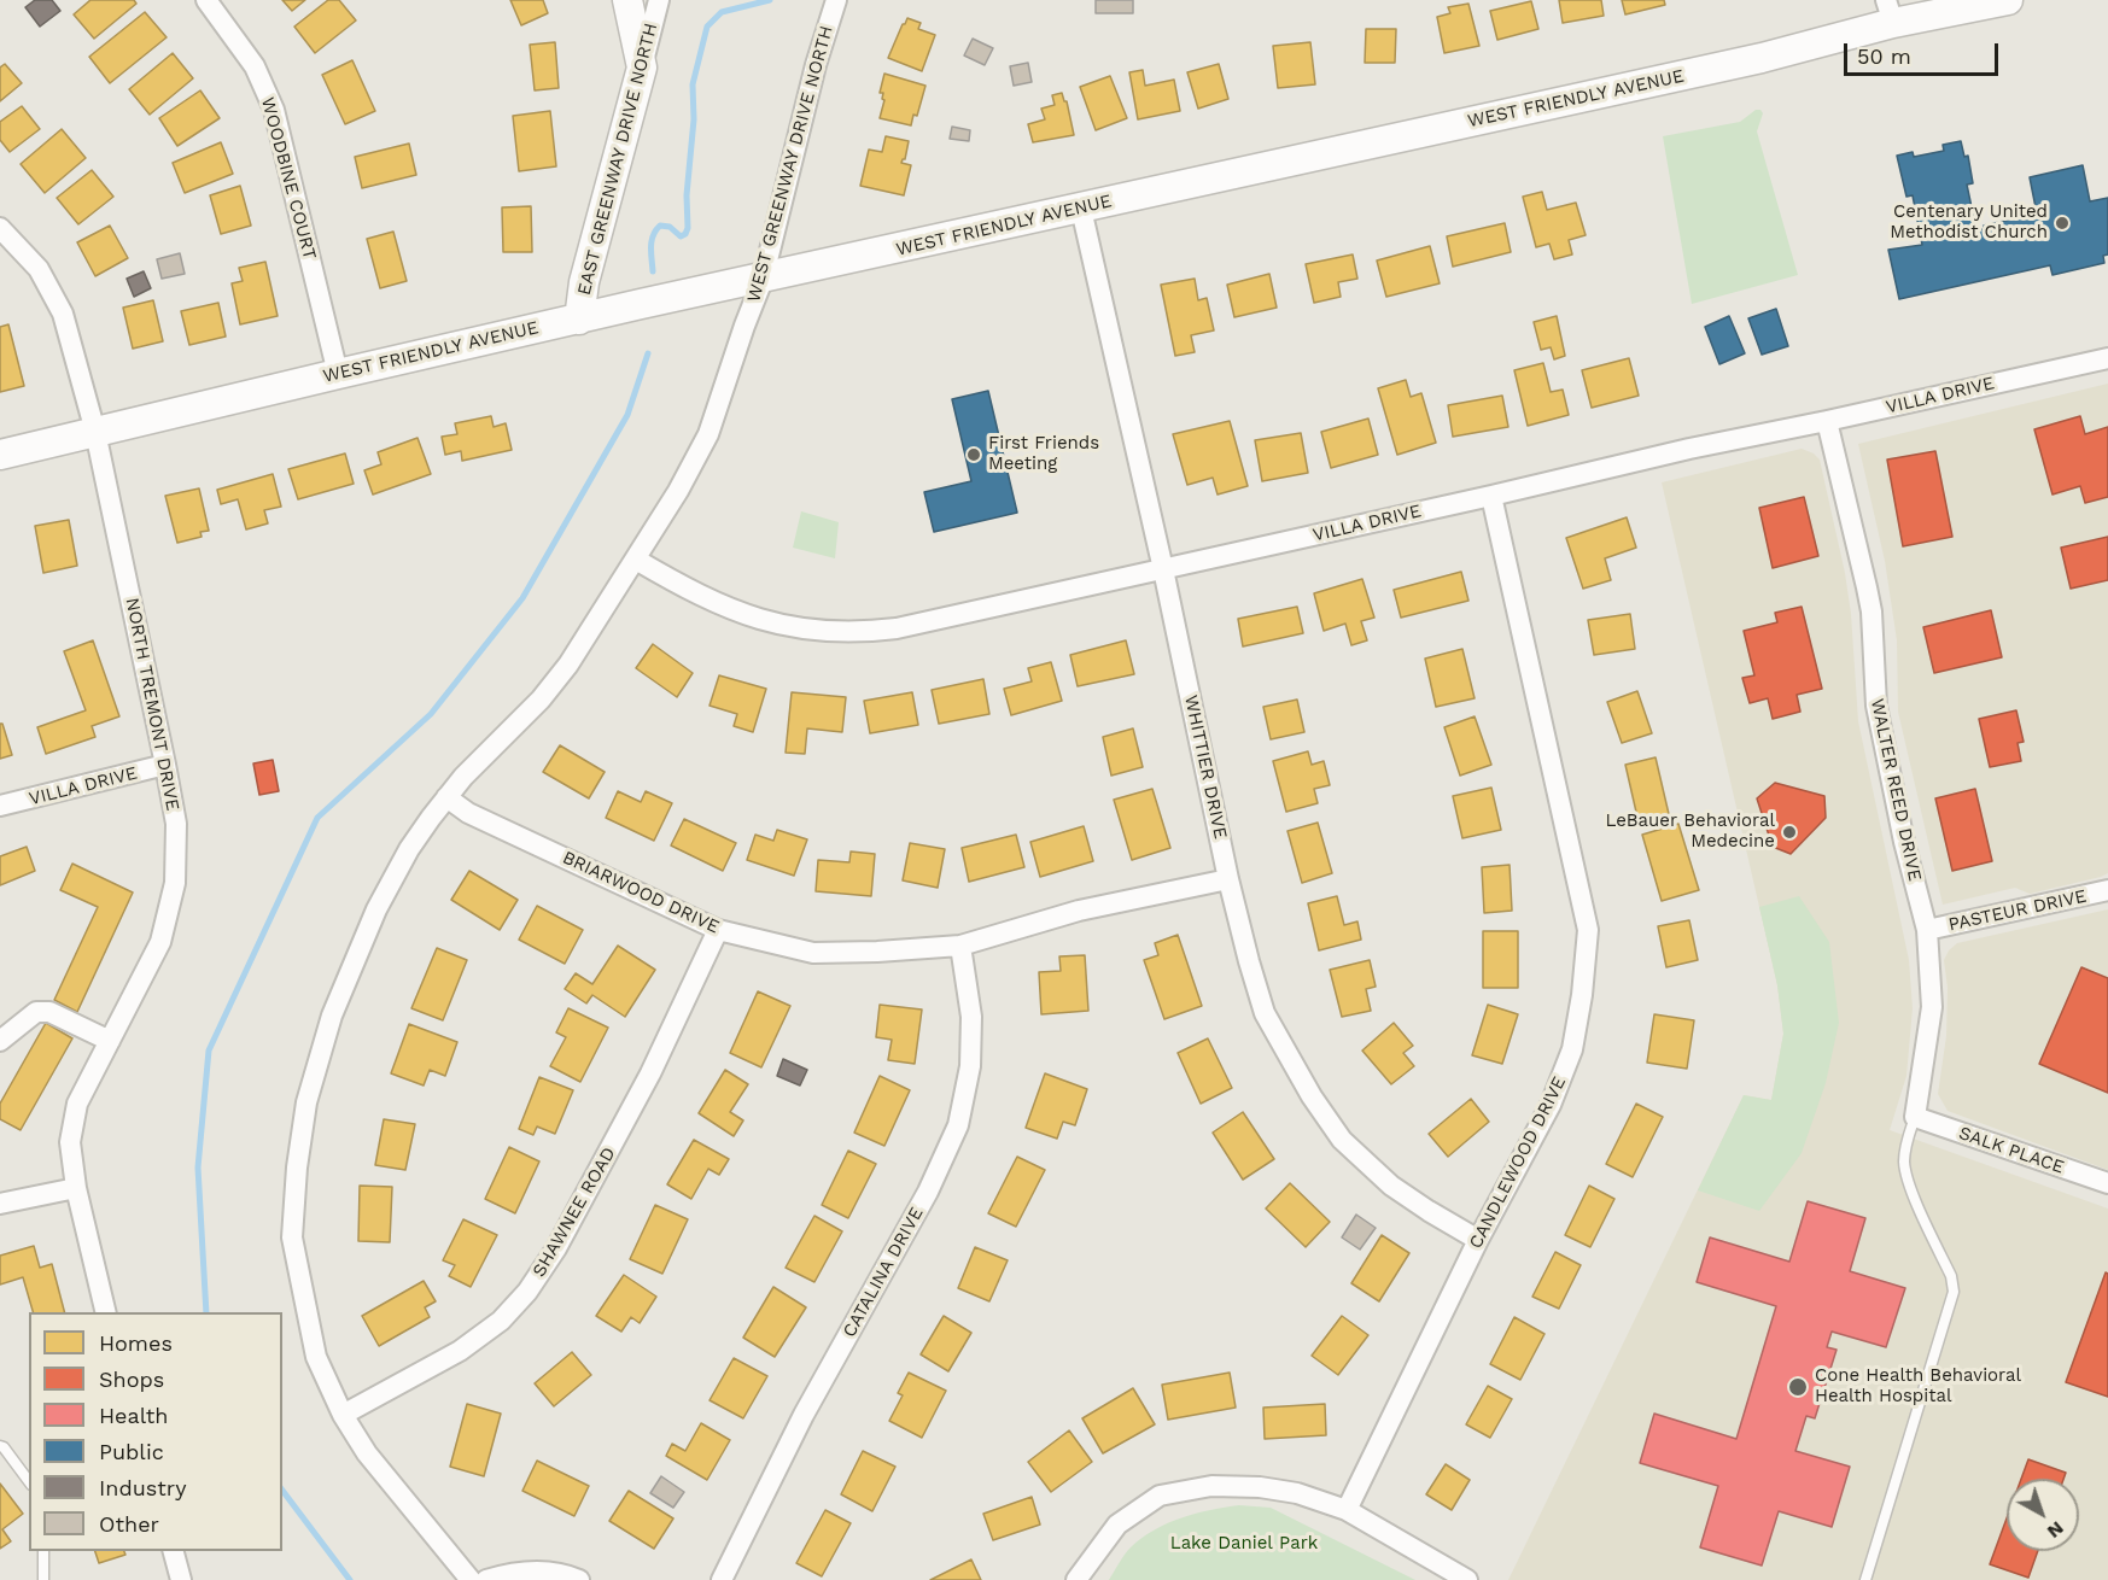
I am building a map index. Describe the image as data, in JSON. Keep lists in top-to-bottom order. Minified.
{"streets":{"main road":["WEST FRIENDLY AVENUE","EAST GREENWAY DRIVE NORTH"],"street":["WEST GREENWAY DRIVE NORTH","WOODBINE COURT","VILLA DRIVE","NORTH TREMONT DRIVE","WHITTIER DRIVE","WALTER REED DRIVE","BRIARWOOD DRIVE","PASTEUR DRIVE","SALK PLACE","CANDLEWOOD DRIVE","SHAWNEE ROAD","CATALINA DRIVE"]},"crossings":[["WEST FRIENDLY AVENUE","EAST GREENWAY DRIVE NORTH"],["WEST FRIENDLY AVENUE","WEST GREENWAY DRIVE NORTH"],["WEST FRIENDLY AVENUE","WOODBINE COURT"],["WEST FRIENDLY AVENUE","NORTH TREMONT DRIVE"],["WEST FRIENDLY AVENUE","WHITTIER DRIVE"],["WEST GREENWAY DRIVE NORTH","VILLA DRIVE"],["WEST GREENWAY DRIVE NORTH","BRIARWOOD DRIVE"],["WEST GREENWAY DRIVE NORTH","SHAWNEE ROAD"],["VILLA DRIVE","NORTH TREMONT DRIVE"],["VILLA DRIVE","WHITTIER DRIVE"],["VILLA DRIVE","WALTER REED DRIVE"],["VILLA DRIVE","CANDLEWOOD DRIVE"],["WHITTIER DRIVE","BRIARWOOD DRIVE"],["WHITTIER DRIVE","CANDLEWOOD DRIVE"],["WALTER REED DRIVE","PASTEUR DRIVE"],["WALTER REED DRIVE","SALK PLACE"],["BRIARWOOD DRIVE","SHAWNEE ROAD"],["BRIARWOOD DRIVE","CATALINA DRIVE"]],"parks":["Lake Daniel Park"],"places":["Centenary United Methodist Church","First Friends Meeting","LeBauer Behavioral Medecine","Cone Health Behavioral Health Hospital"],"legend":["Homes","Shops","Health","Public","Industry","Other"],"scale_bar":"50 m","north":"bottom right"}
